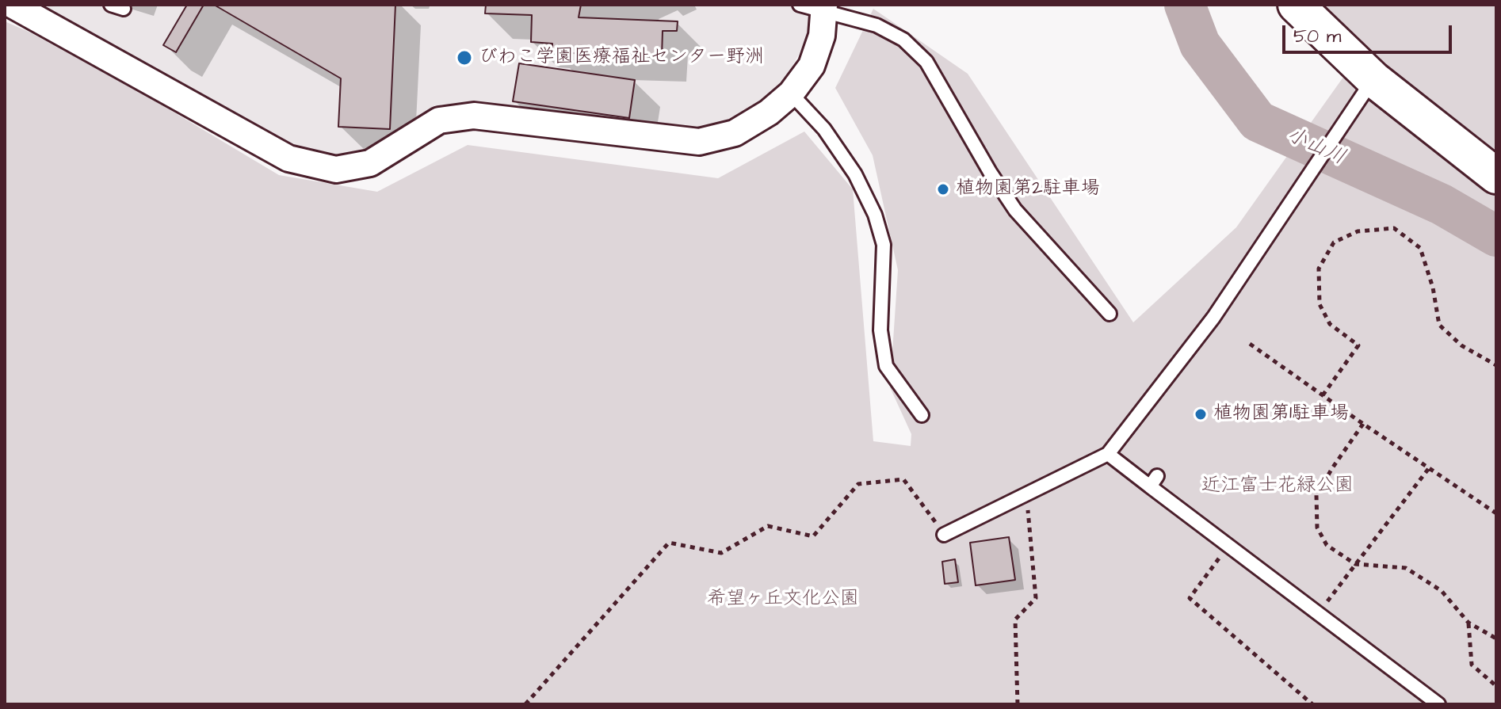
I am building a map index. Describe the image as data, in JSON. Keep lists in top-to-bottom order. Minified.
{"water":["小山川"],"parks":["近江富士花緑公園","希望ヶ丘文化公園"],"places":["びわこ学園医療福祉センター野洲","植物園第2駐車場","植物園第1駐車場"],"scale_bar":"50 m"}
